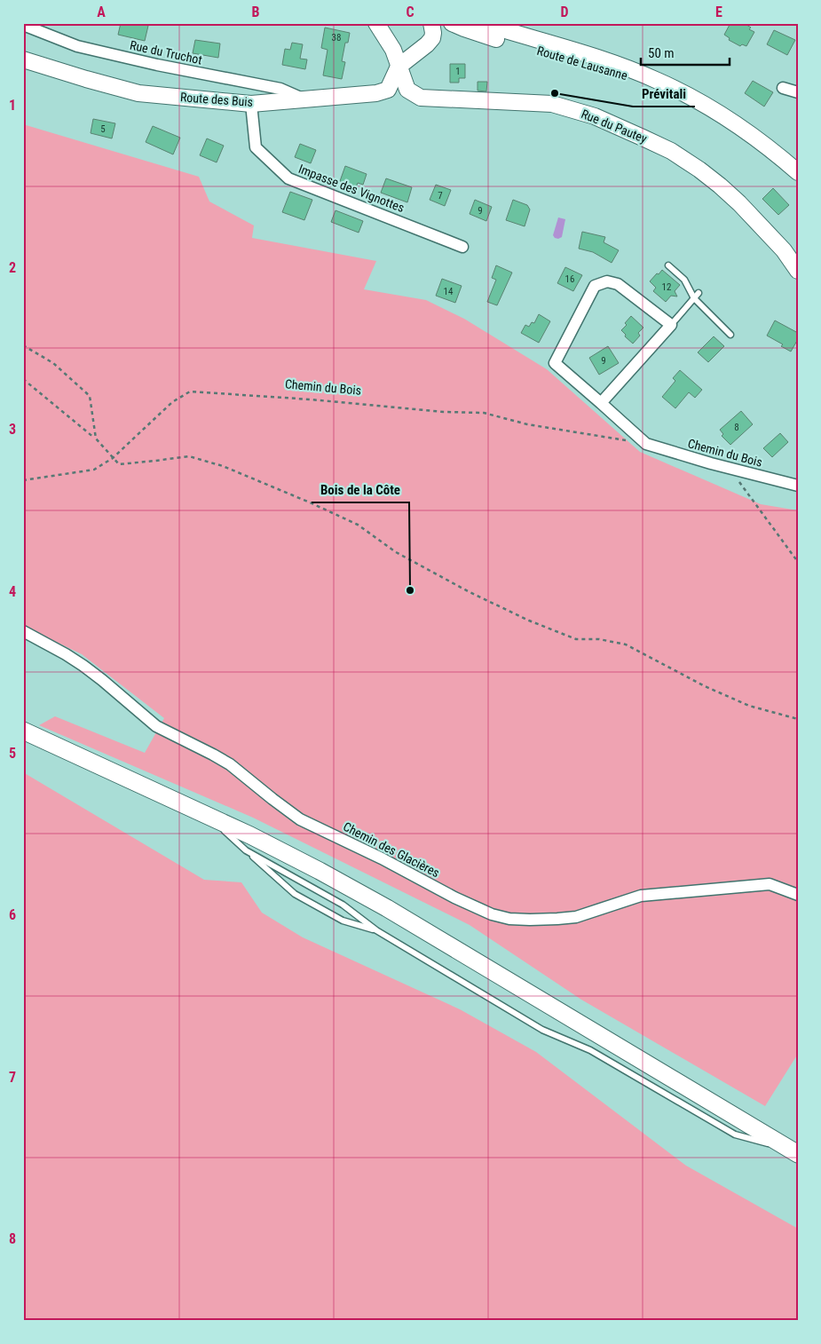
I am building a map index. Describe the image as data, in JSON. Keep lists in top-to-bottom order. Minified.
{"streets":{"street":["Rue du Truchot","Route de Lausanne","Route des Buis","Rue du Pautey","Impasse des Vignottes","Chemin du Bois","Chemin des Glacières"]},"crossings":[["Rue du Truchot","Route des Buis"],["Route des Buis","Rue du Pautey"],["Route des Buis","Impasse des Vignottes"]],"places":["Prévitali","Bois de la Côte"],"house_numbers":["38","1","5","7","9","16","12","14","9","8"],"scale_bar":"50 m","grid":{"columns":["A","B","C","D","E"],"rows":["1","2","3","4","5","6","7","8"]}}
